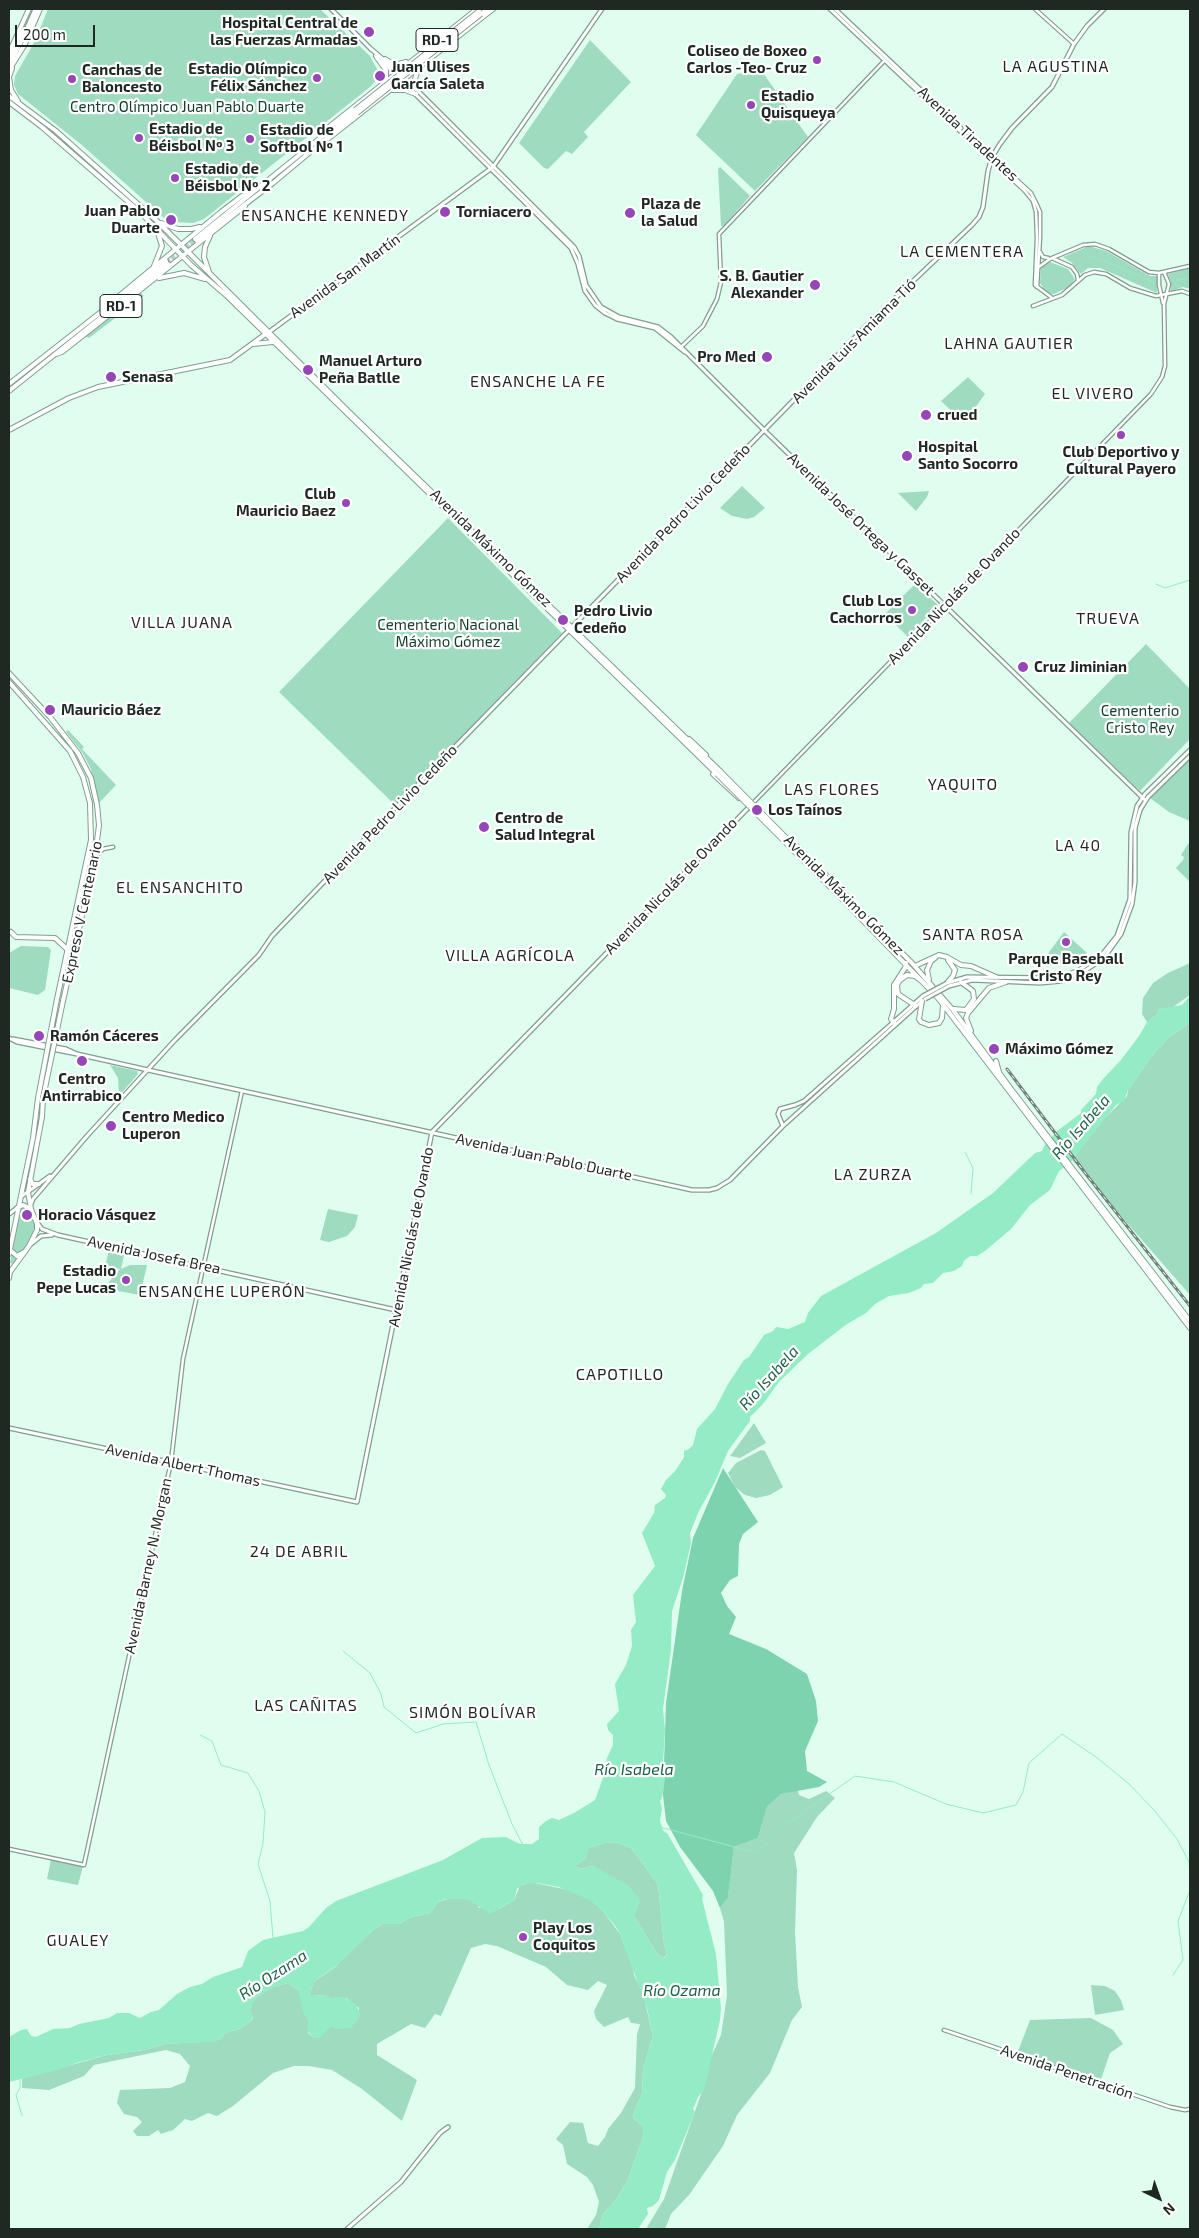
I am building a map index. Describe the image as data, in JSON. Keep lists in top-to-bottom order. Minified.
{"streets":{"main road":["RD-1","Avenida Tiradentes","Avenida San Martín","Avenida Luis Amiama Tió","Avenida Pedro Livio Cedeño","Avenida José Ortega y Gasset","Avenida Máximo Gómez","Avenida Nicolás de Ovando","Expreso V Centenario","Avenida Juan Pablo Duarte","Avenida Josefa Brea","Avenida Albert Thomas"],"street":["Avenida Barney N. Morgan","Avenida Penetración"]},"crossings":[["RD-1","Avenida José Ortega y Gasset"],["RD-1","Avenida Máximo Gómez"],["Avenida Tiradentes","Avenida Luis Amiama Tió"],["Avenida San Martín","Avenida José Ortega y Gasset"],["Avenida San Martín","Avenida Máximo Gómez"],["Avenida Luis Amiama Tió","Avenida Pedro Livio Cedeño"],["Avenida Luis Amiama Tió","Avenida José Ortega y Gasset"],["Avenida Pedro Livio Cedeño","Avenida José Ortega y Gasset"],["Avenida Pedro Livio Cedeño","Avenida Máximo Gómez"],["Avenida Pedro Livio Cedeño","Avenida Juan Pablo Duarte"],["Avenida José Ortega y Gasset","Avenida Nicolás de Ovando"],["Avenida Nicolás de Ovando","Avenida Juan Pablo Duarte"],["Avenida Nicolás de Ovando","Avenida Josefa Brea"],["Avenida Nicolás de Ovando","Avenida Albert Thomas"],["Avenida Juan Pablo Duarte","Avenida Barney N. Morgan"],["Avenida Josefa Brea","Avenida Barney N. Morgan"],["Avenida Albert Thomas","Avenida Barney N. Morgan"]],"districts":["LA AGUSTINA","ENSANCHE KENNEDY","LA CEMENTERA","LAHNA GAUTIER","ENSANCHE LA FE","EL VIVERO","TRUEVA","VILLA JUANA","YAQUITO","LAS FLORES","LA 40","EL ENSANCHITO","SANTA ROSA","VILLA AGRÍCOLA","LA ZURZA","ENSANCHE LUPERÓN","CAPOTILLO","24 DE ABRIL","LAS CAÑITAS","SIMÓN BOLÍVAR","GUALEY"],"water":["Río Isabela","Río Ozama"],"parks":["Centro Olímpico Juan Pablo Duarte","Cementerio Nacional Máximo Gómez","Cementerio Cristo Rey"],"places":["Hospital Central de las Fuerzas Armadas","Coliseo de Boxeo Carlos -Teo- Cruz","Juan Ulises García Saleta","Estadio Olímpico Félix Sánchez","Canchas de Baloncesto","Estadio Quisqueya","Estadio de Béisbol Nº 3","Estadio de Softbol Nº 1","Estadio de Béisbol Nº 2","Torniacero","Plaza de la Salud","Juan Pablo Duarte","S. B. Gautier Alexander","Pro Med","Manuel Arturo Peña Batlle","Senasa","crued","Club Deportivo y Cultural Payero","Hospital Santo Socorro","Club Mauricio Baez","Club Los Cachorros","Pedro Livio Cedeño","Cruz Jiminian","Mauricio Báez","Los Taínos","Centro de Salud Integral","Parque Baseball Cristo Rey","Ramón Cáceres","Máximo Gómez","Centro Antirrabico","Centro Medico Luperon","Horacio Vásquez","Estadio Pepe Lucas","Play Los Coquitos"],"scale_bar":"200 m","north":"bottom right"}
